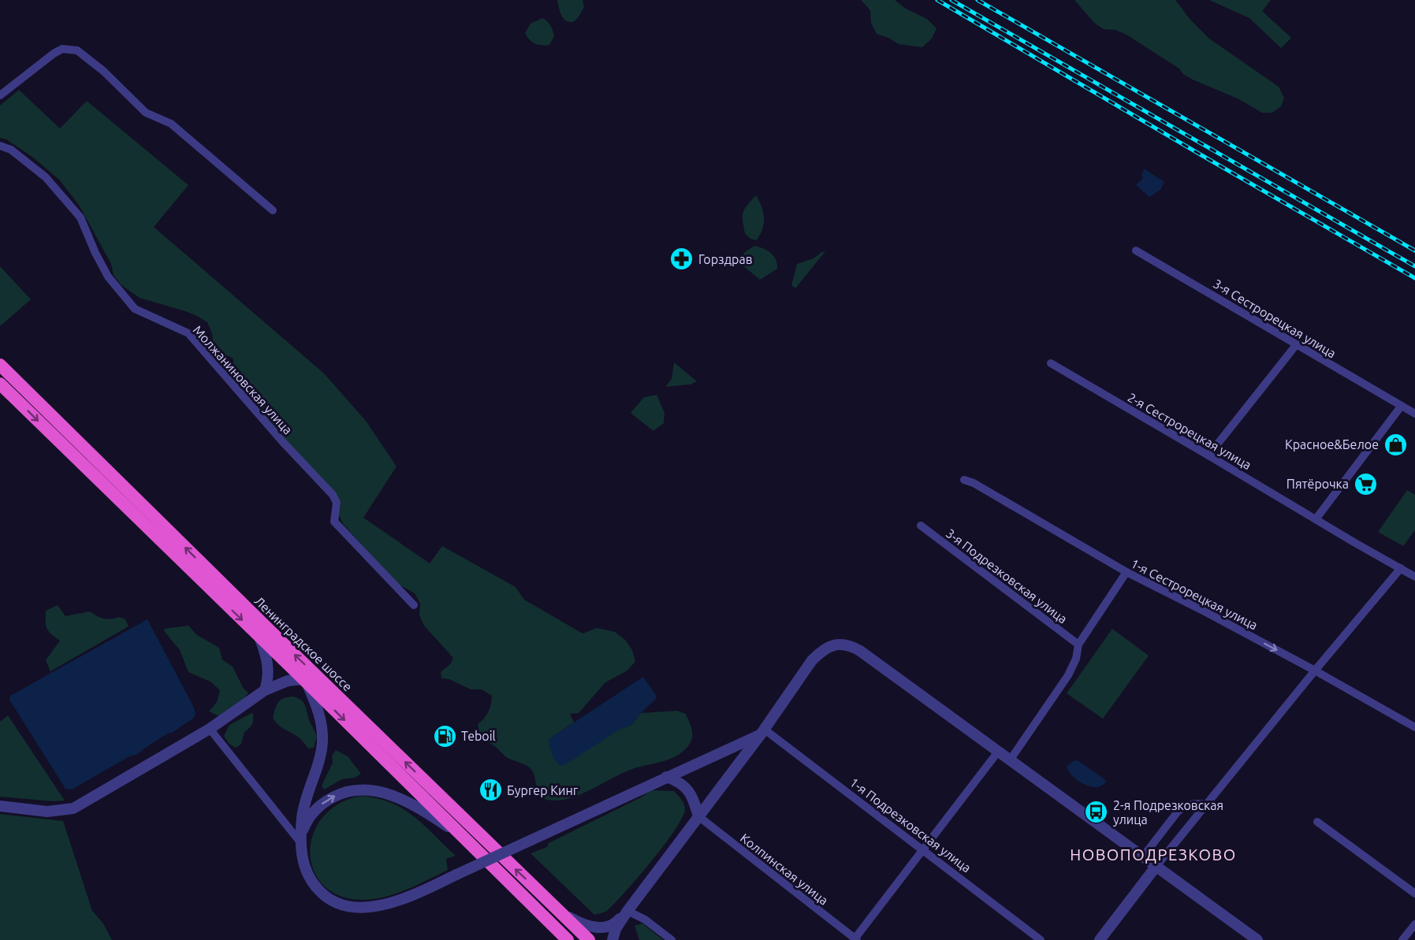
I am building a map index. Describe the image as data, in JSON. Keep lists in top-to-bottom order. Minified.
{"streets":{"highway":["Ленинградское шоссе"],"street":["3-я Сестрорецкая улица","Молжаниновская улица","2-я Сестрорецкая улица","3-я Подрезковская улица","1-я Сестрорецкая улица","1-я Подрезковская улица","Колпинская улица"]},"one_way":["1-я Сестрорецкая улица"],"districts":["НОВОПОДРЕЗКОВО"],"places":{"pharmacy":["Горздрав"],"shop":["Красное&Белое"],"supermarket":["Пятёрочка"],"fuel station":["Teboil"],"restaurant":["Бургер Кинг"],"bus stop":["2-я Подрезковская улица"]}}
